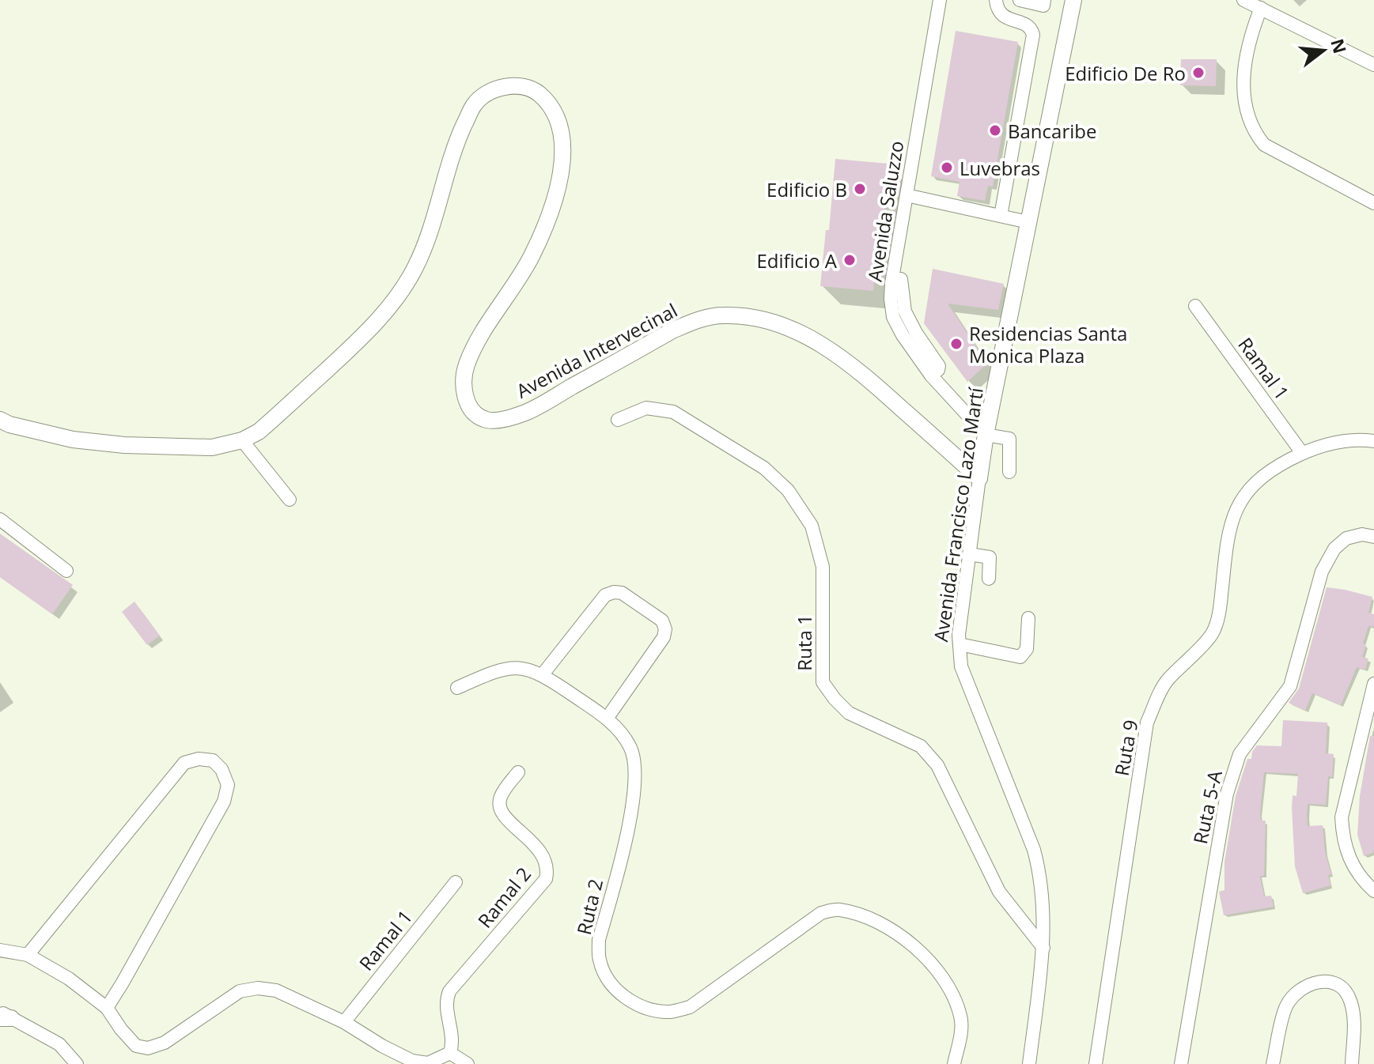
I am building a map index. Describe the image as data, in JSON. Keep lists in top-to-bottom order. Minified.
{"streets":{"main road":["Avenida Intervecinal","Avenida Francisco Lazo Martí"],"street":["Avenida Saluzzo","Ramal 1","Ruta 1","Ruta 9","Ruta 5-A","Ramal 2","Ruta 2"]},"crossings":[["Avenida Saluzzo","Avenida Francisco Lazo Martí"],["Avenida Intervecinal","Avenida Francisco Lazo Martí"],["Ramal 1","Ruta 9"],["Avenida Francisco Lazo Martí","Ruta 1"]],"places":["Edificio De Ro","Bancaribe","Luvebras","Edificio B","Edificio A","Residencias Santa Monica Plaza"],"north":"right"}
